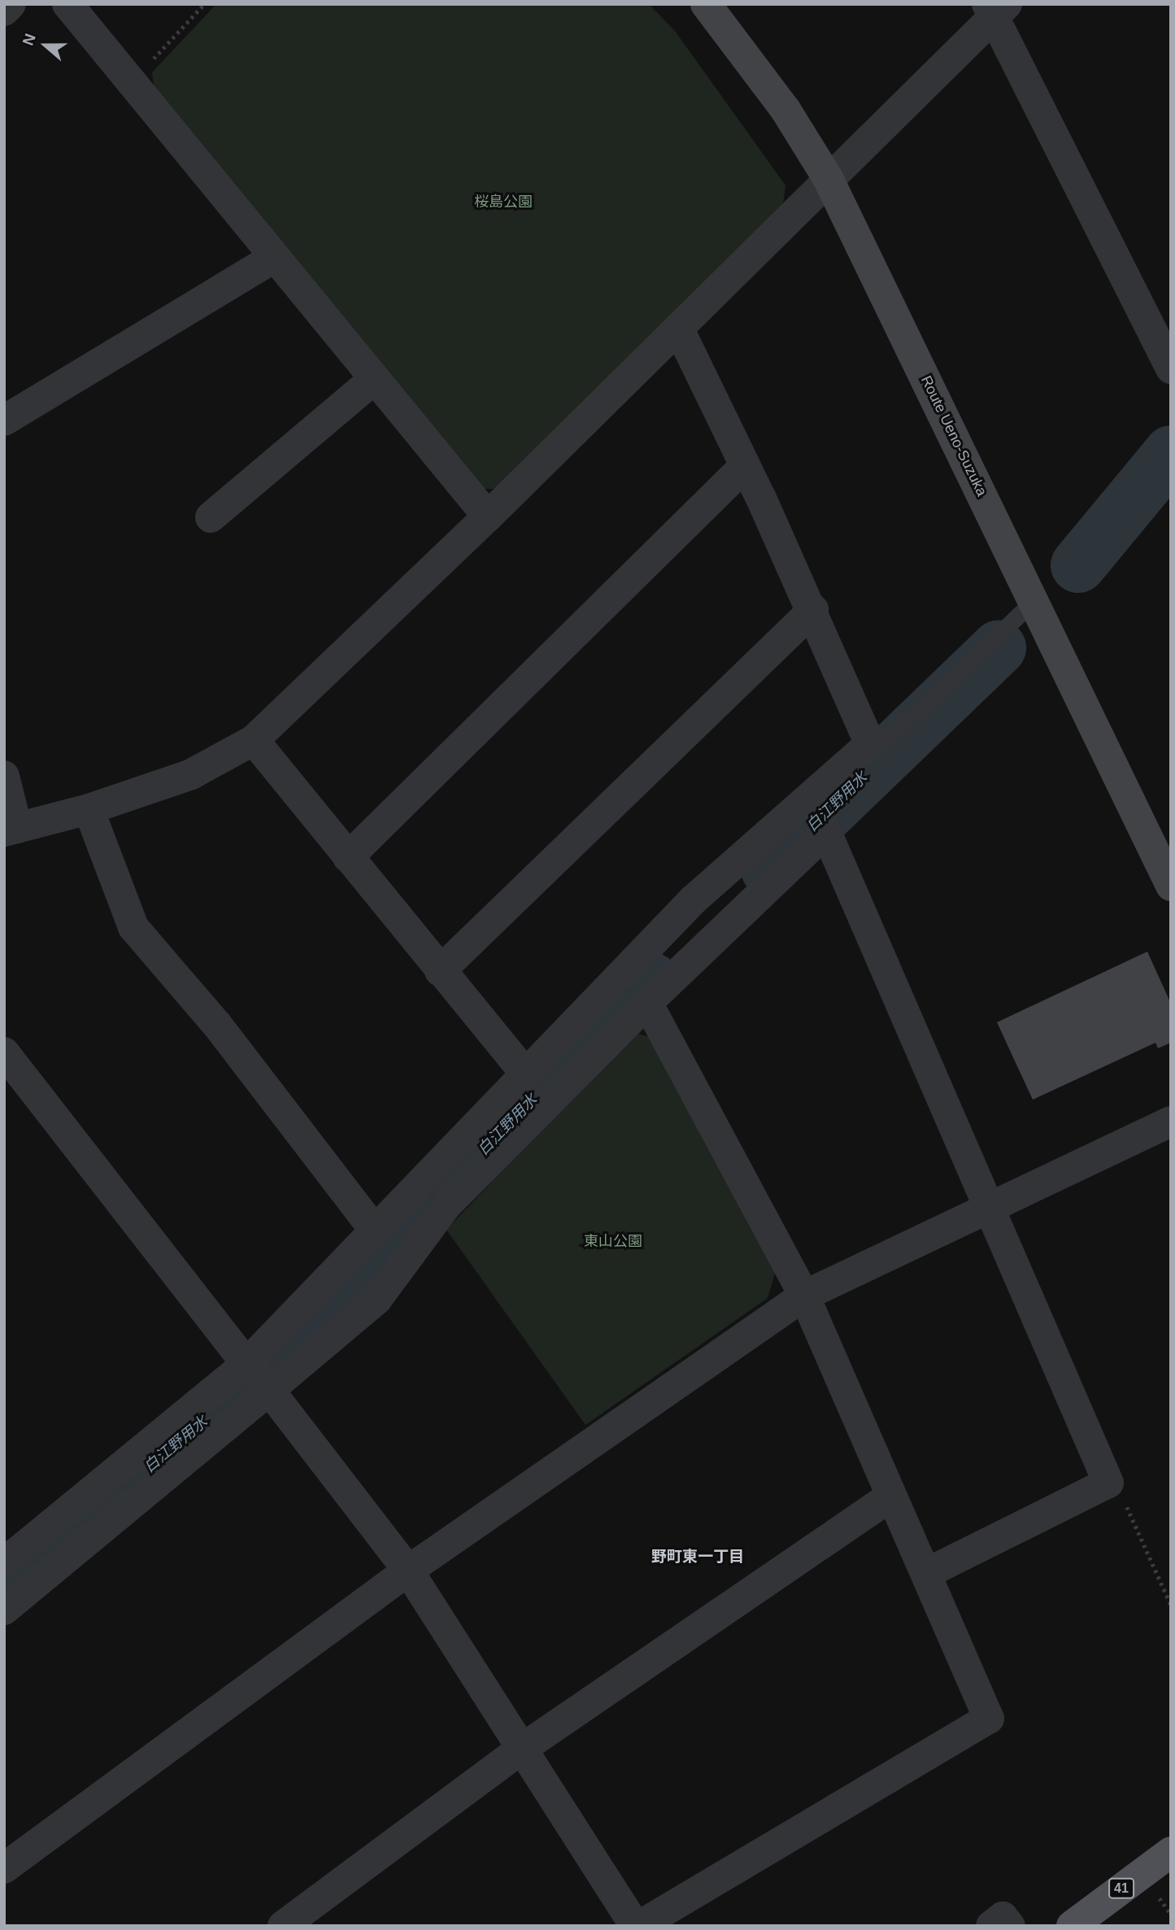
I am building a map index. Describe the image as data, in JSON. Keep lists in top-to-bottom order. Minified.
{"streets":{"main road":["Route Ueno-Suzuka","41"]},"districts":["野町東一丁目"],"water":["白江野用水"],"parks":["桜島公園","東山公園"],"north":"left"}
